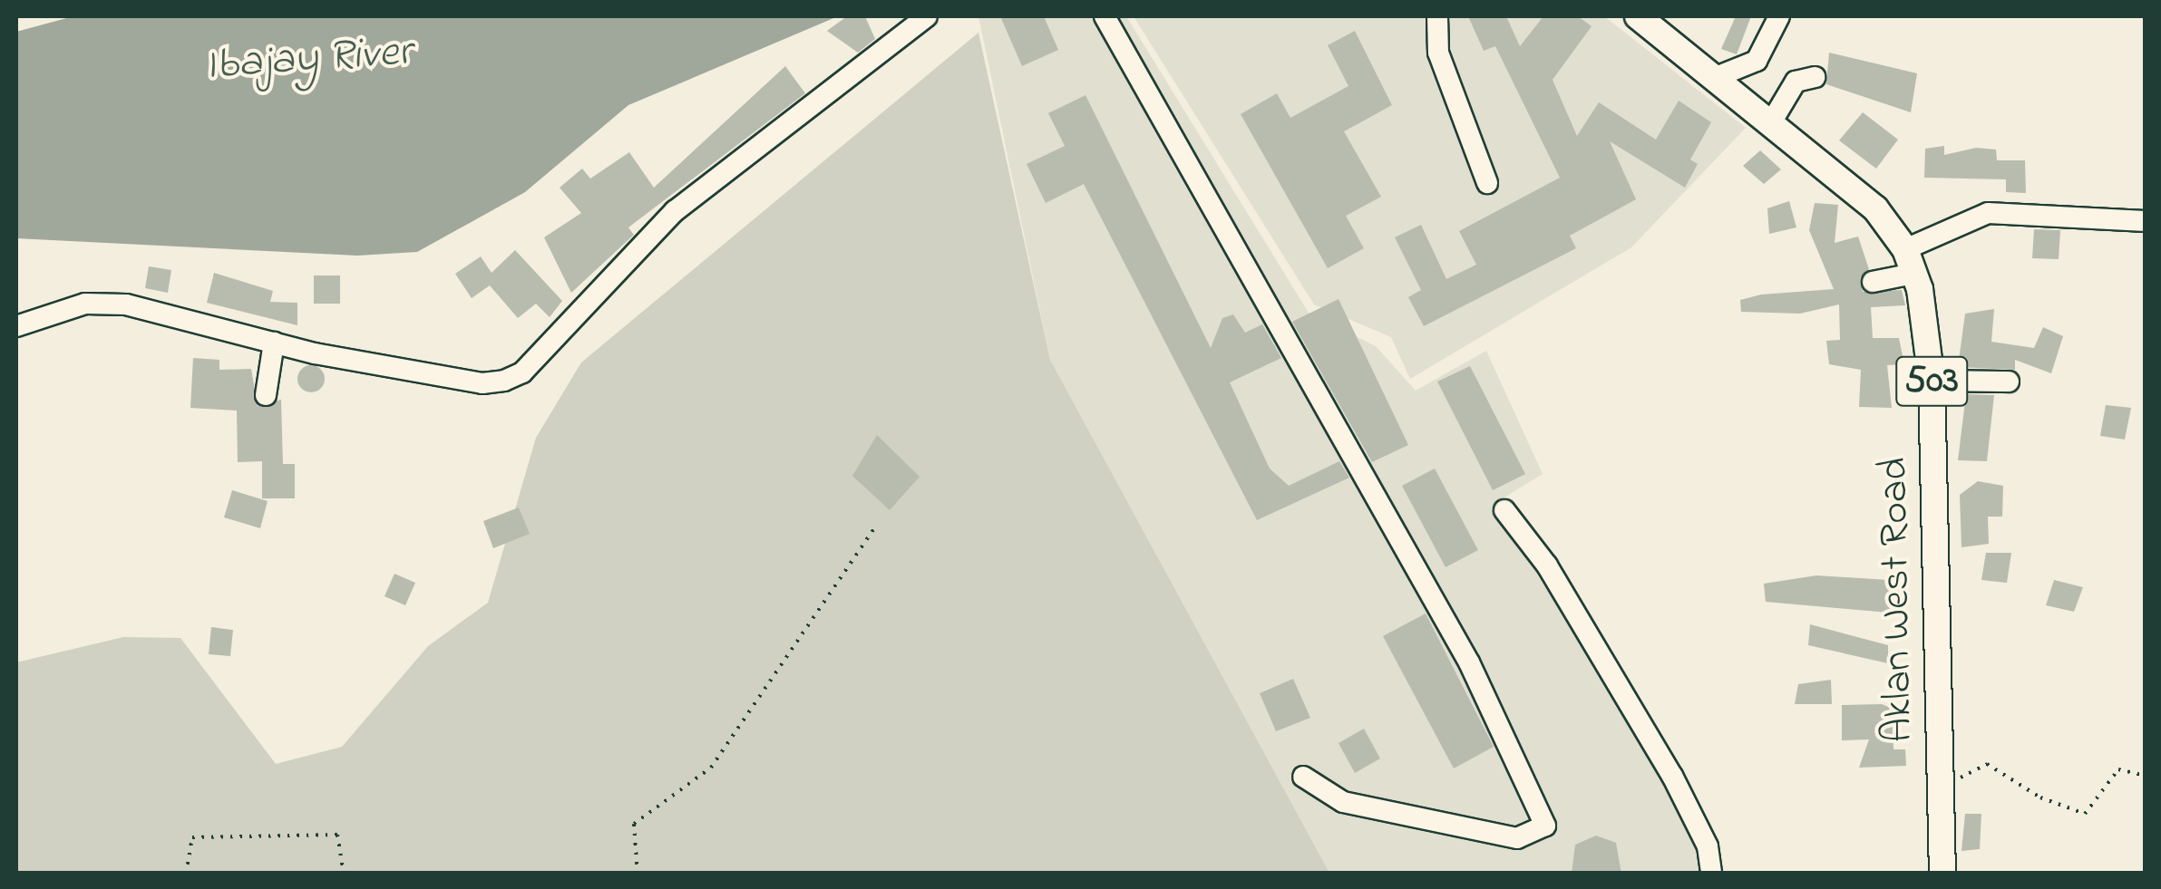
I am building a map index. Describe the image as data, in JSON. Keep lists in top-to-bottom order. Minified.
{"streets":{"main road":["503","Aklan West Road"]},"water":["Ibajay River"]}
